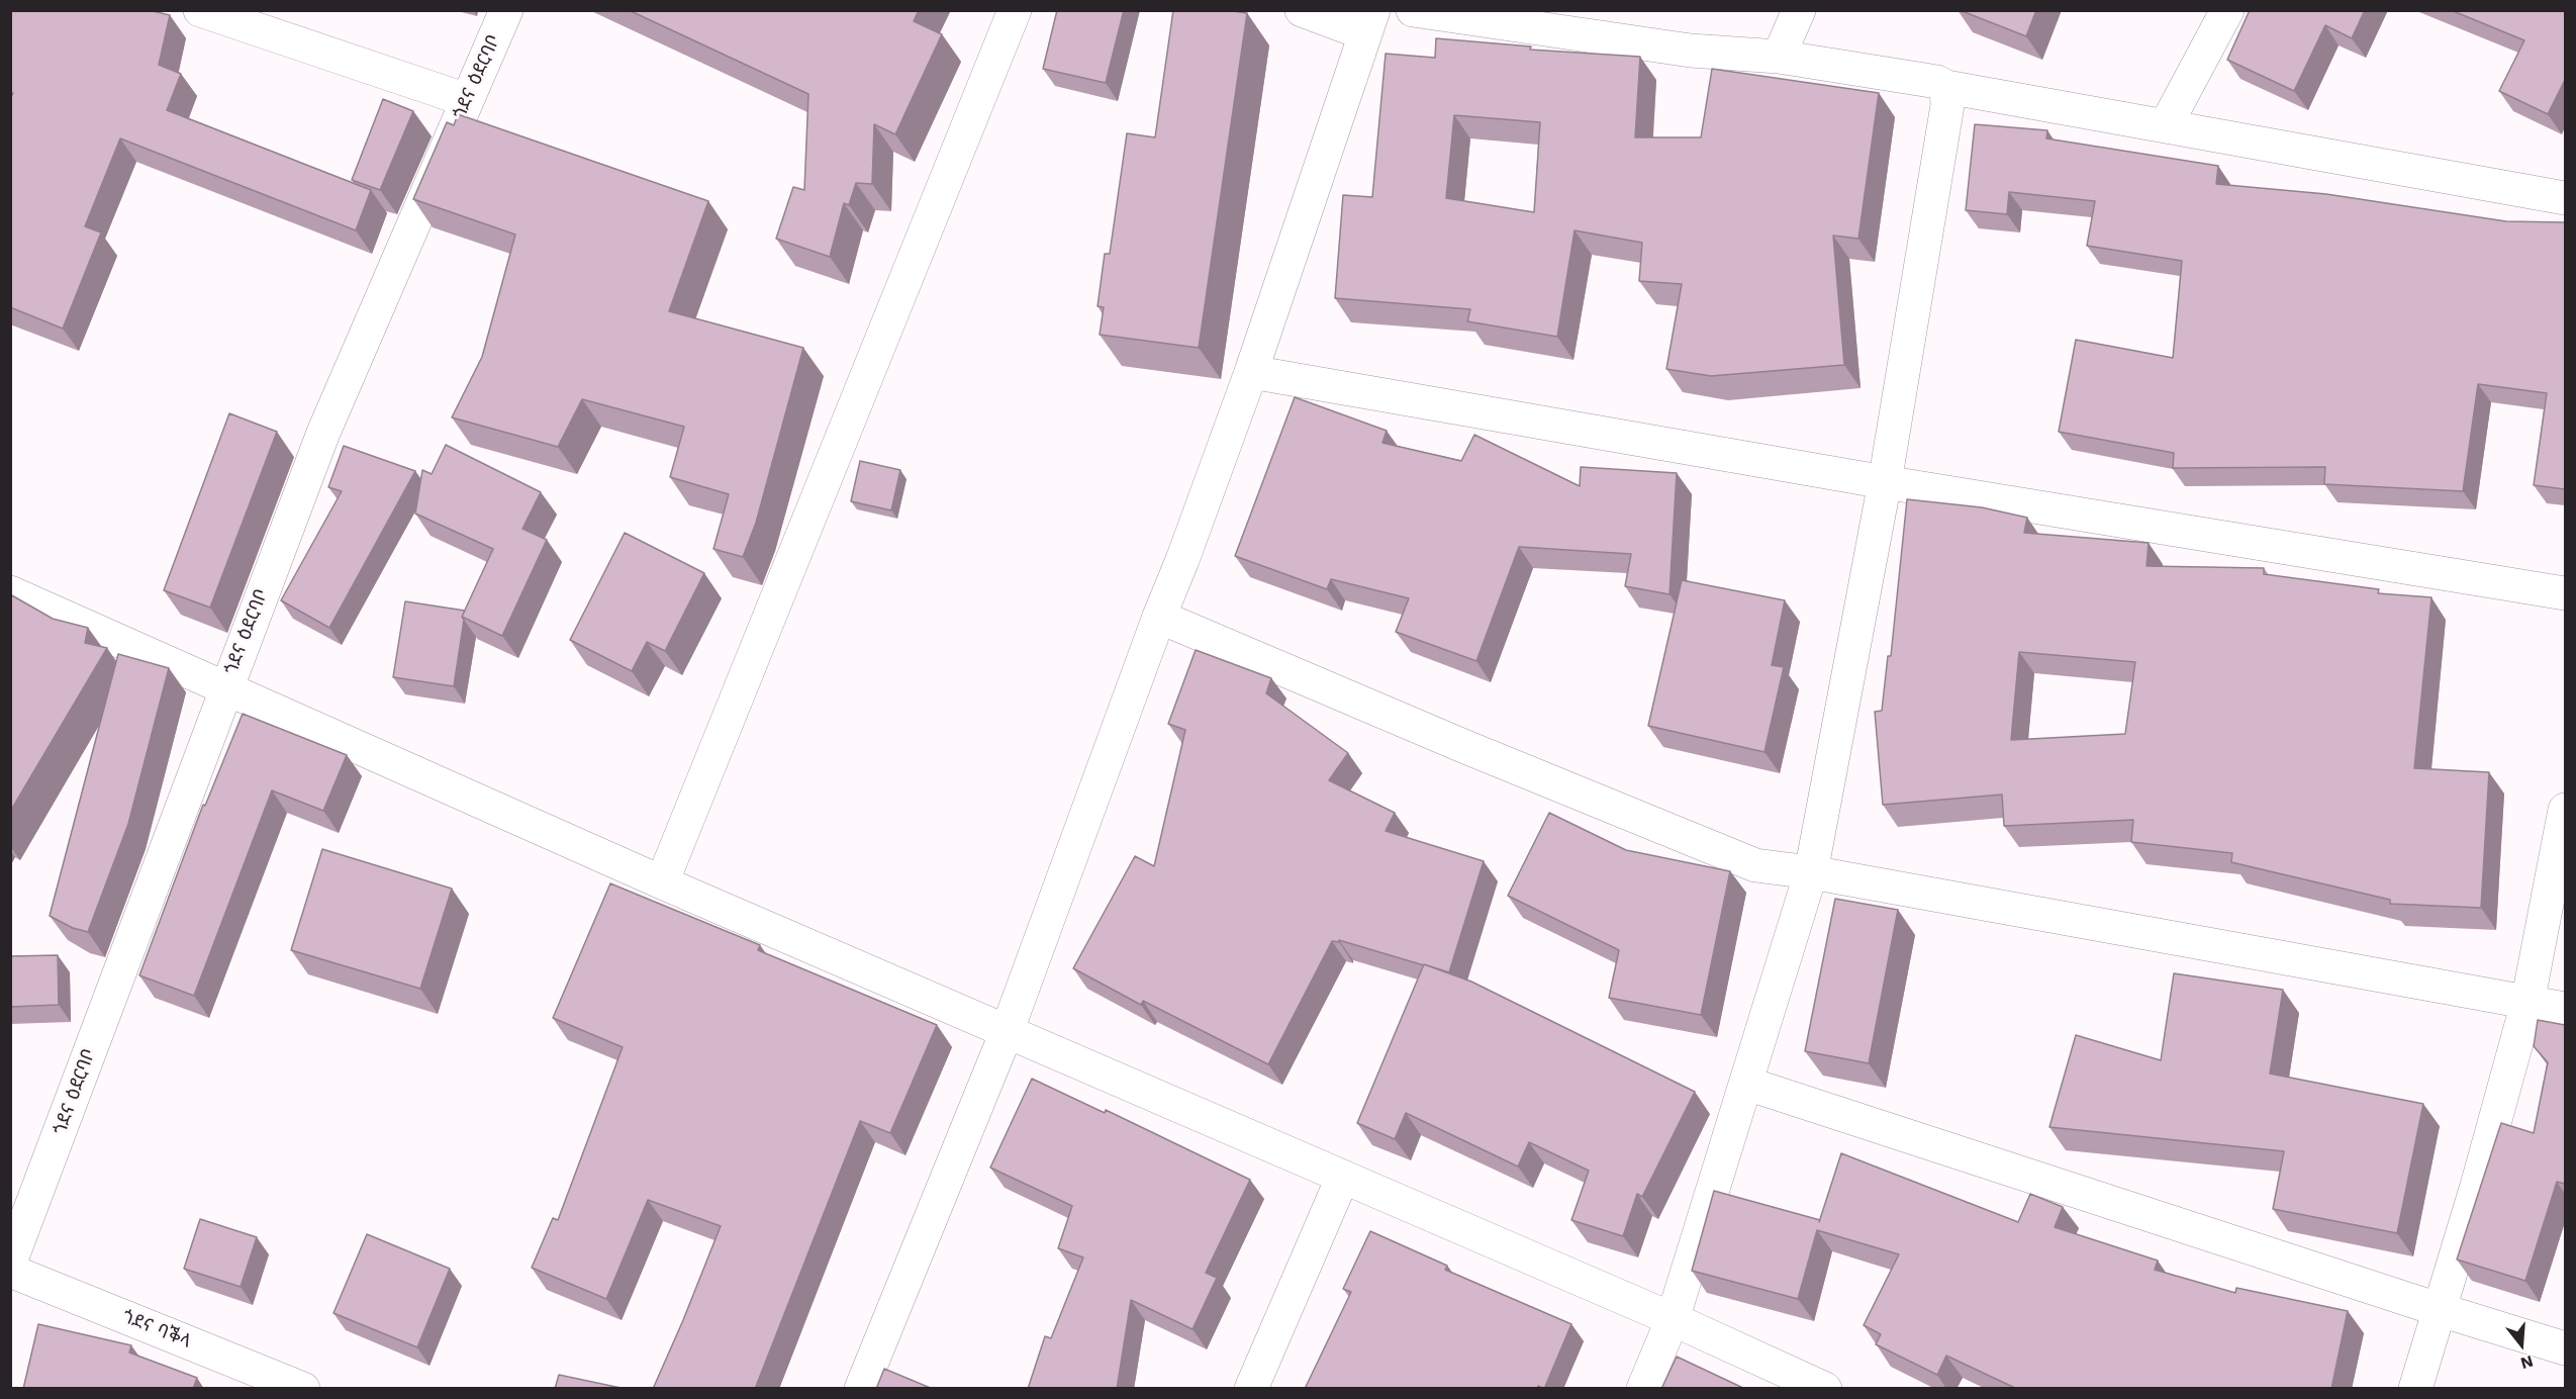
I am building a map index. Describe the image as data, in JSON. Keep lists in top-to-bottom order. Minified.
{"streets":{"street":["ጎደና ዕደርባቦ","ጎደና ባቕላ"]},"north":"bottom"}
